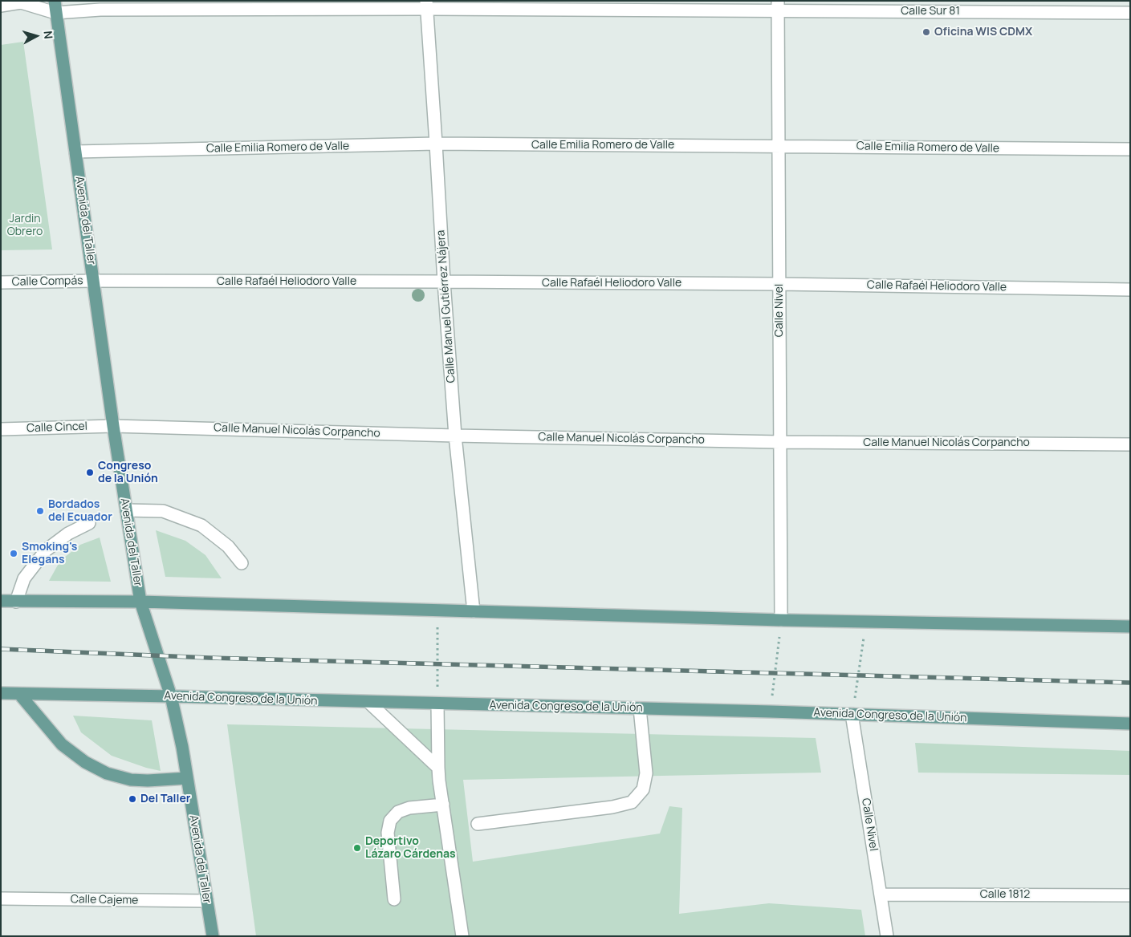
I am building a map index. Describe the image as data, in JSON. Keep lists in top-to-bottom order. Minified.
{"streets":{"main road":["Avenida del Taller","Avenida Congreso de la Unión"],"street":["Calle Sur 81","Calle Emilia Romero de Valle","Calle Compás","Calle Rafaél Heliodoro Valle","Calle Manuel Gutiérrez Nájera","Calle Nivel","Calle Cincel","Calle Manuel Nicolás Corpancho","Calle 1812","Calle Cajeme"]},"crossings":[["Calle Sur 81","Avenida del Taller"],["Calle Sur 81","Calle Manuel Gutiérrez Nájera"],["Calle Sur 81","Calle Nivel"],["Calle Emilia Romero de Valle","Avenida del Taller"],["Calle Emilia Romero de Valle","Calle Manuel Gutiérrez Nájera"],["Calle Emilia Romero de Valle","Calle Nivel"],["Avenida del Taller","Calle Compás"],["Avenida del Taller","Calle Rafaél Heliodoro Valle"],["Avenida del Taller","Calle Cincel"],["Avenida del Taller","Calle Manuel Nicolás Corpancho"],["Avenida del Taller","Avenida Congreso de la Unión"],["Avenida del Taller","Calle Cajeme"],["Calle Compás","Calle Rafaél Heliodoro Valle"],["Calle Rafaél Heliodoro Valle","Calle Manuel Gutiérrez Nájera"],["Calle Rafaél Heliodoro Valle","Calle Nivel"],["Calle Manuel Gutiérrez Nájera","Calle Manuel Nicolás Corpancho"],["Calle Nivel","Calle Manuel Nicolás Corpancho"],["Calle Nivel","Avenida Congreso de la Unión"],["Calle Nivel","Calle 1812"],["Calle Cincel","Calle Manuel Nicolás Corpancho"]],"parks":["Jardin Obrero"],"places":["Oficina WIS CDMX","Congreso de la Unión","Bordados del Ecuador","Smoking's Elegans","Del Taller","Deportivo Lázaro Cárdenas"],"north":"right"}
